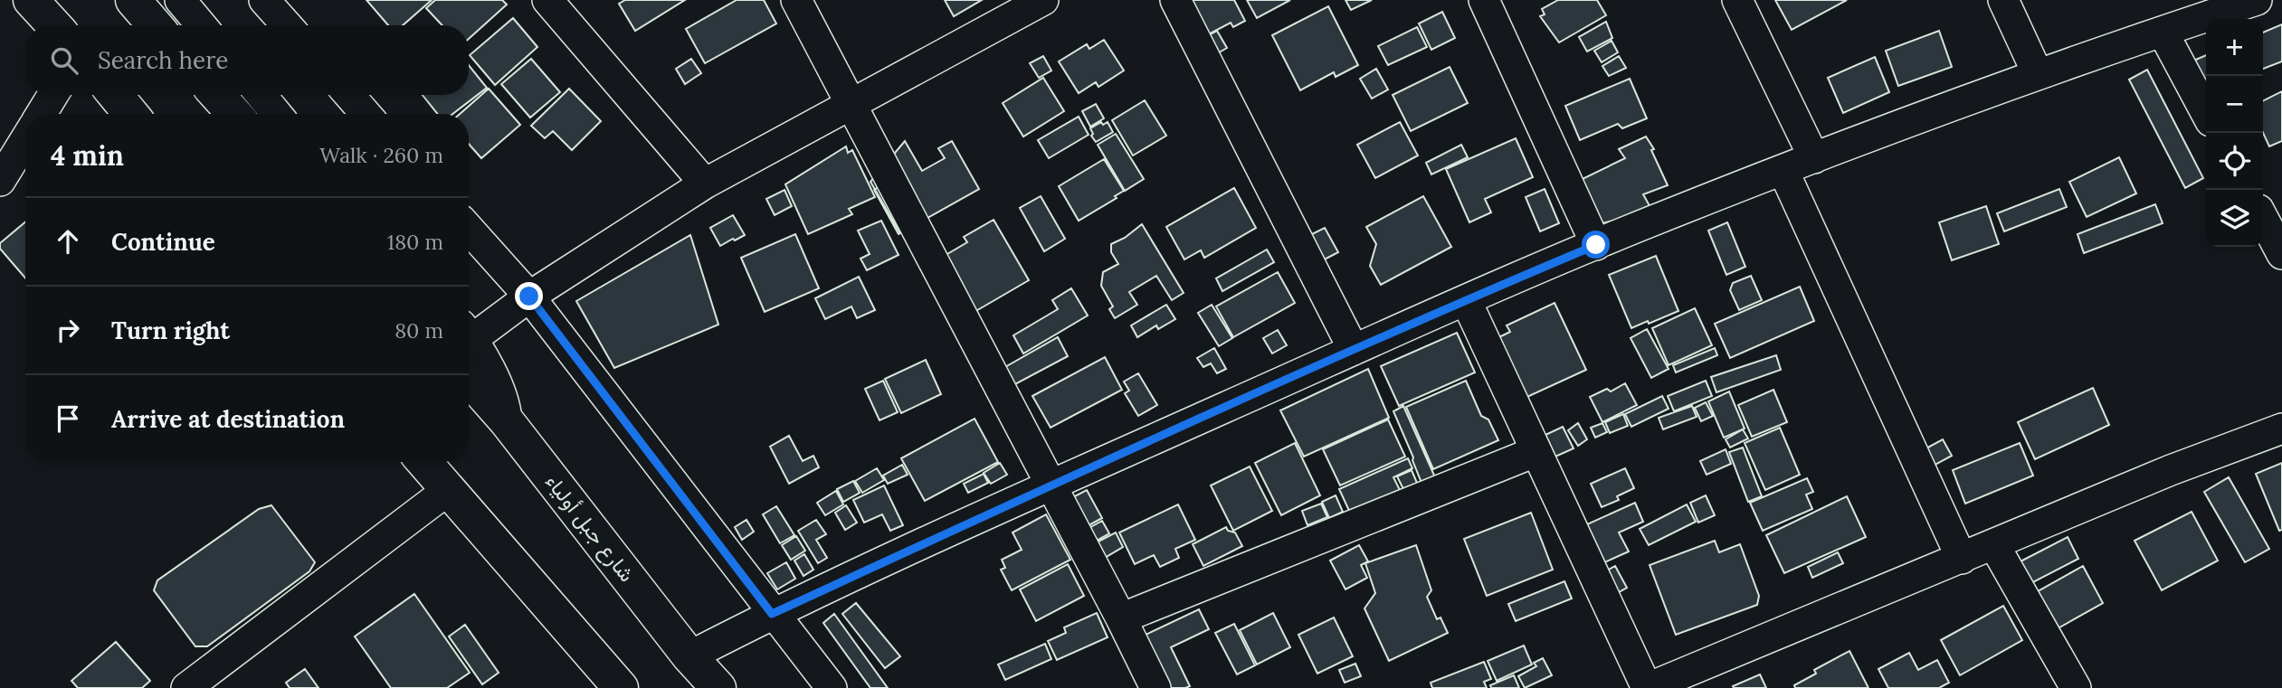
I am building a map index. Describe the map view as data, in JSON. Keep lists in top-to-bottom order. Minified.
{"streets":{"main road":["شارع جبل أولياء"]},"page":{"map_buttons":["+","−"],"search":"Search here","heading":["4 min","Walk · 260 m"],"list":[["Continue","180 m"],["Turn right","80 m"],"Arrive at destination"]}}
